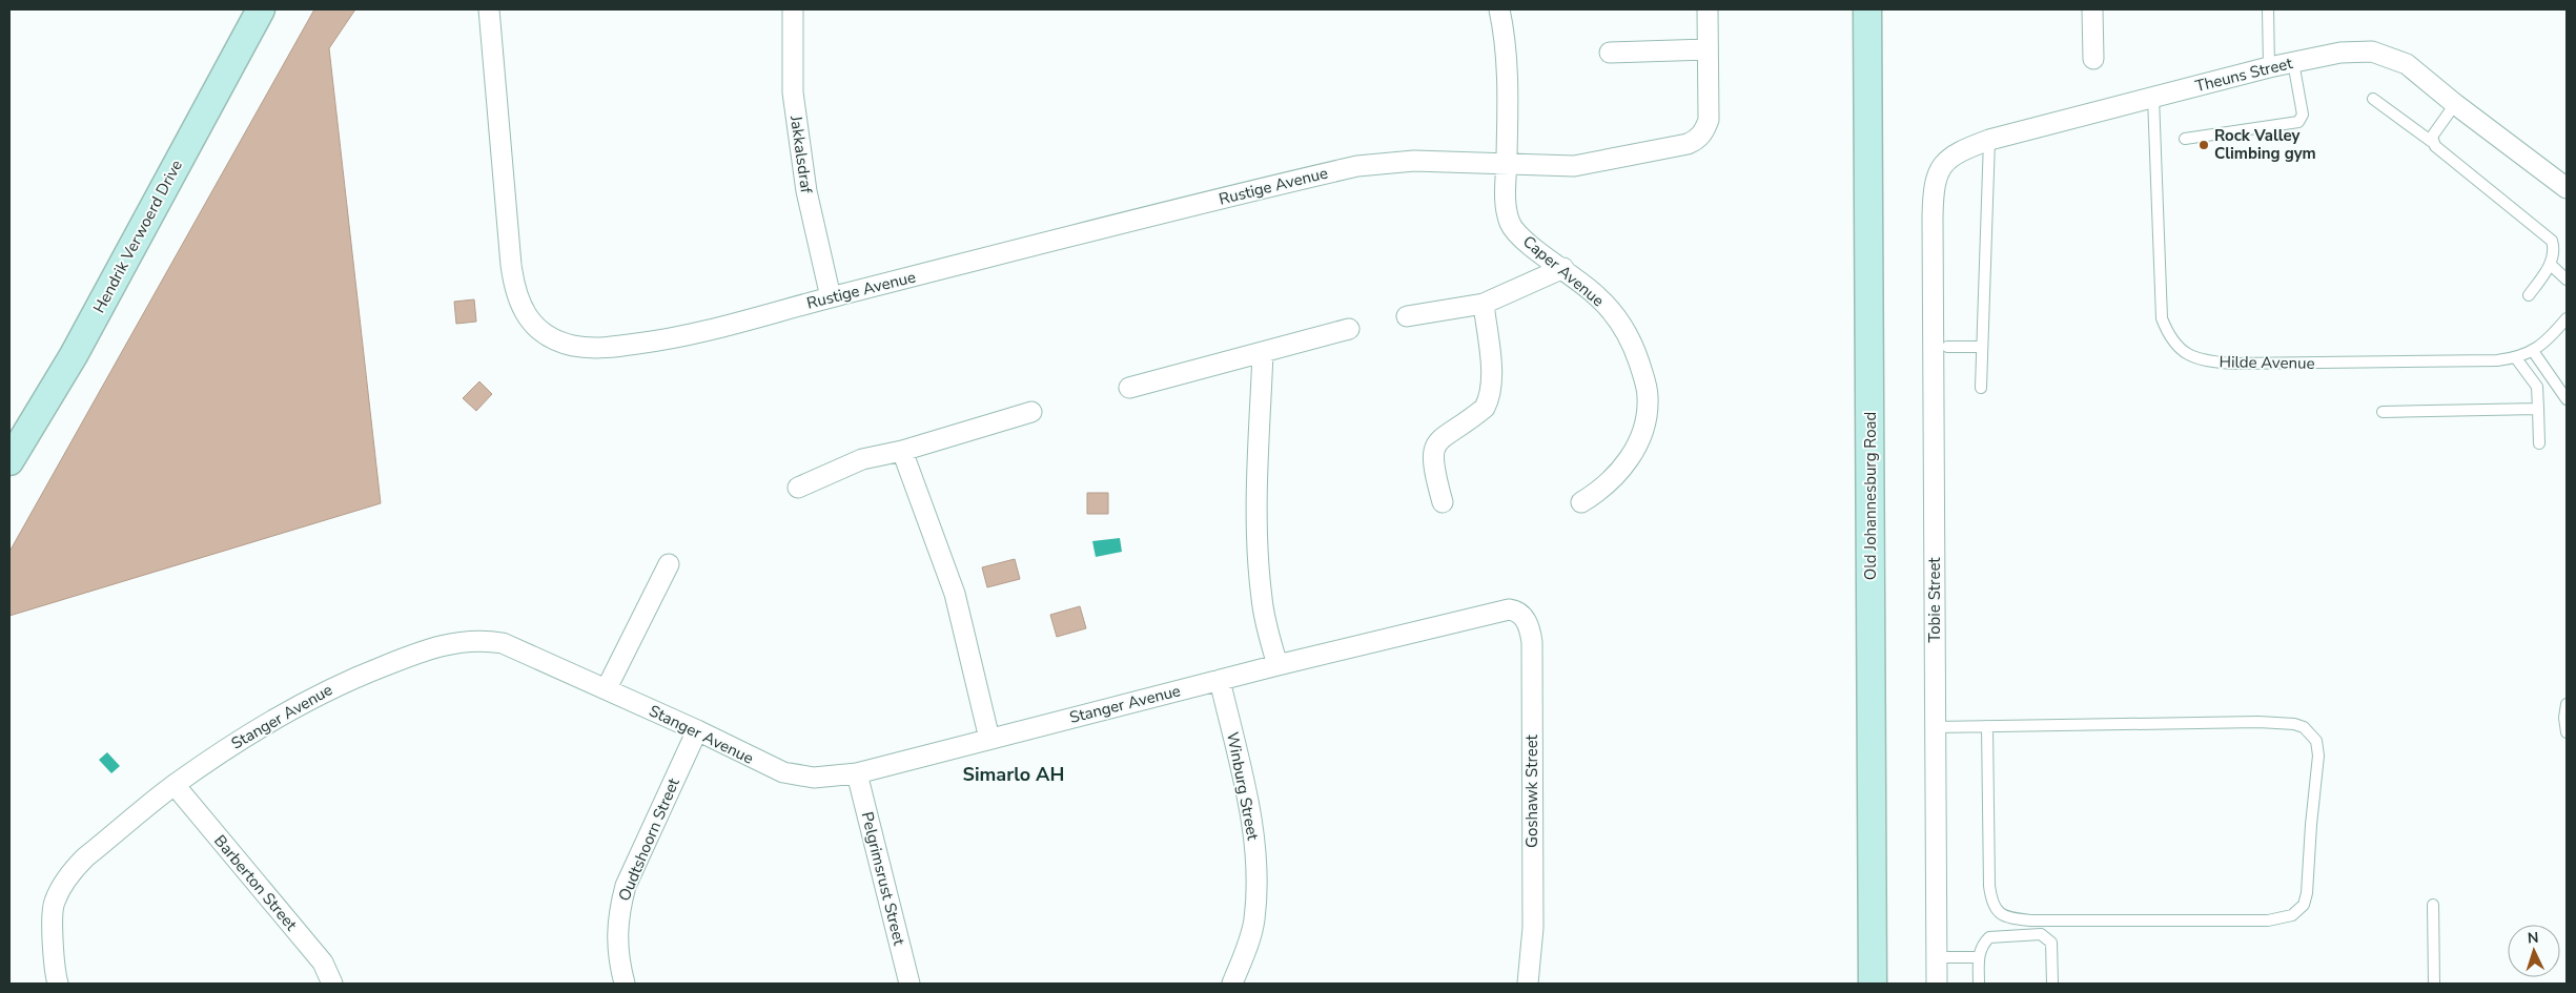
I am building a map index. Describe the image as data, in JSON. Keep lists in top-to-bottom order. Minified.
{"streets":{"main road":["Hendrik Verwoerd Drive","Old Johannesburg Road"],"street":["Theuns Street","Jakkalsdraf","Rustige Avenue","Caper Avenue","Tobie Street","Stanger Avenue","Winburg Street","Goshawk Street","Oudtshoorn Street","Pelgrimsrust Street","Barberton Street"],"lane":["Hilde Avenue"]},"crossings":[["Theuns Street","Hilde Avenue"],["Theuns Street","Tobie Street"],["Jakkalsdraf","Rustige Avenue"],["Rustige Avenue","Caper Avenue"],["Stanger Avenue","Winburg Street"],["Stanger Avenue","Goshawk Street"],["Stanger Avenue","Oudtshoorn Street"],["Stanger Avenue","Pelgrimsrust Street"],["Stanger Avenue","Barberton Street"]],"districts":["Simarlo AH"],"places":["Rock Valley Climbing gym"],"north":"top"}
